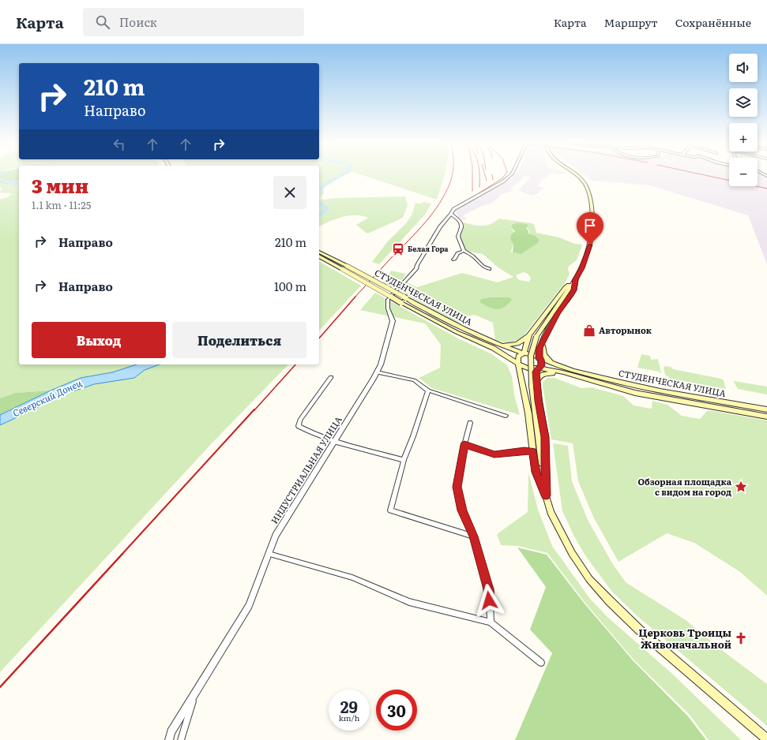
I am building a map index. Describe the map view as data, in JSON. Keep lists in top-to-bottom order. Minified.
{"streets":{"main road":["СТУДЕНЧЕСКАЯ УЛИЦА"],"street":["ИНДУСТРИАЛЬНАЯ УЛИЦА"]},"water":["Северский Донец"],"places":{"station":["Белая Гора"],"shop":["Авторынок"],"place":["Обзорная площадка с видом на город"],"church":["Церковь Троицы Живоначальной"]},"page":{"header":"Карта","search":"Поиск","nav":["Карта","Маршрут","Сохранённые"],"map_buttons":["+","−"],"turn":["210 m","Направо"],"heading":["3 мин","1.1 km · 11:25"],"list":[{"name":"Направо","value":"210 m"},{"name":"Направо","value":"100 m"}],"buttons":["Выход","Поделиться"],"speed":"29 km/h","limit":"30"}}
